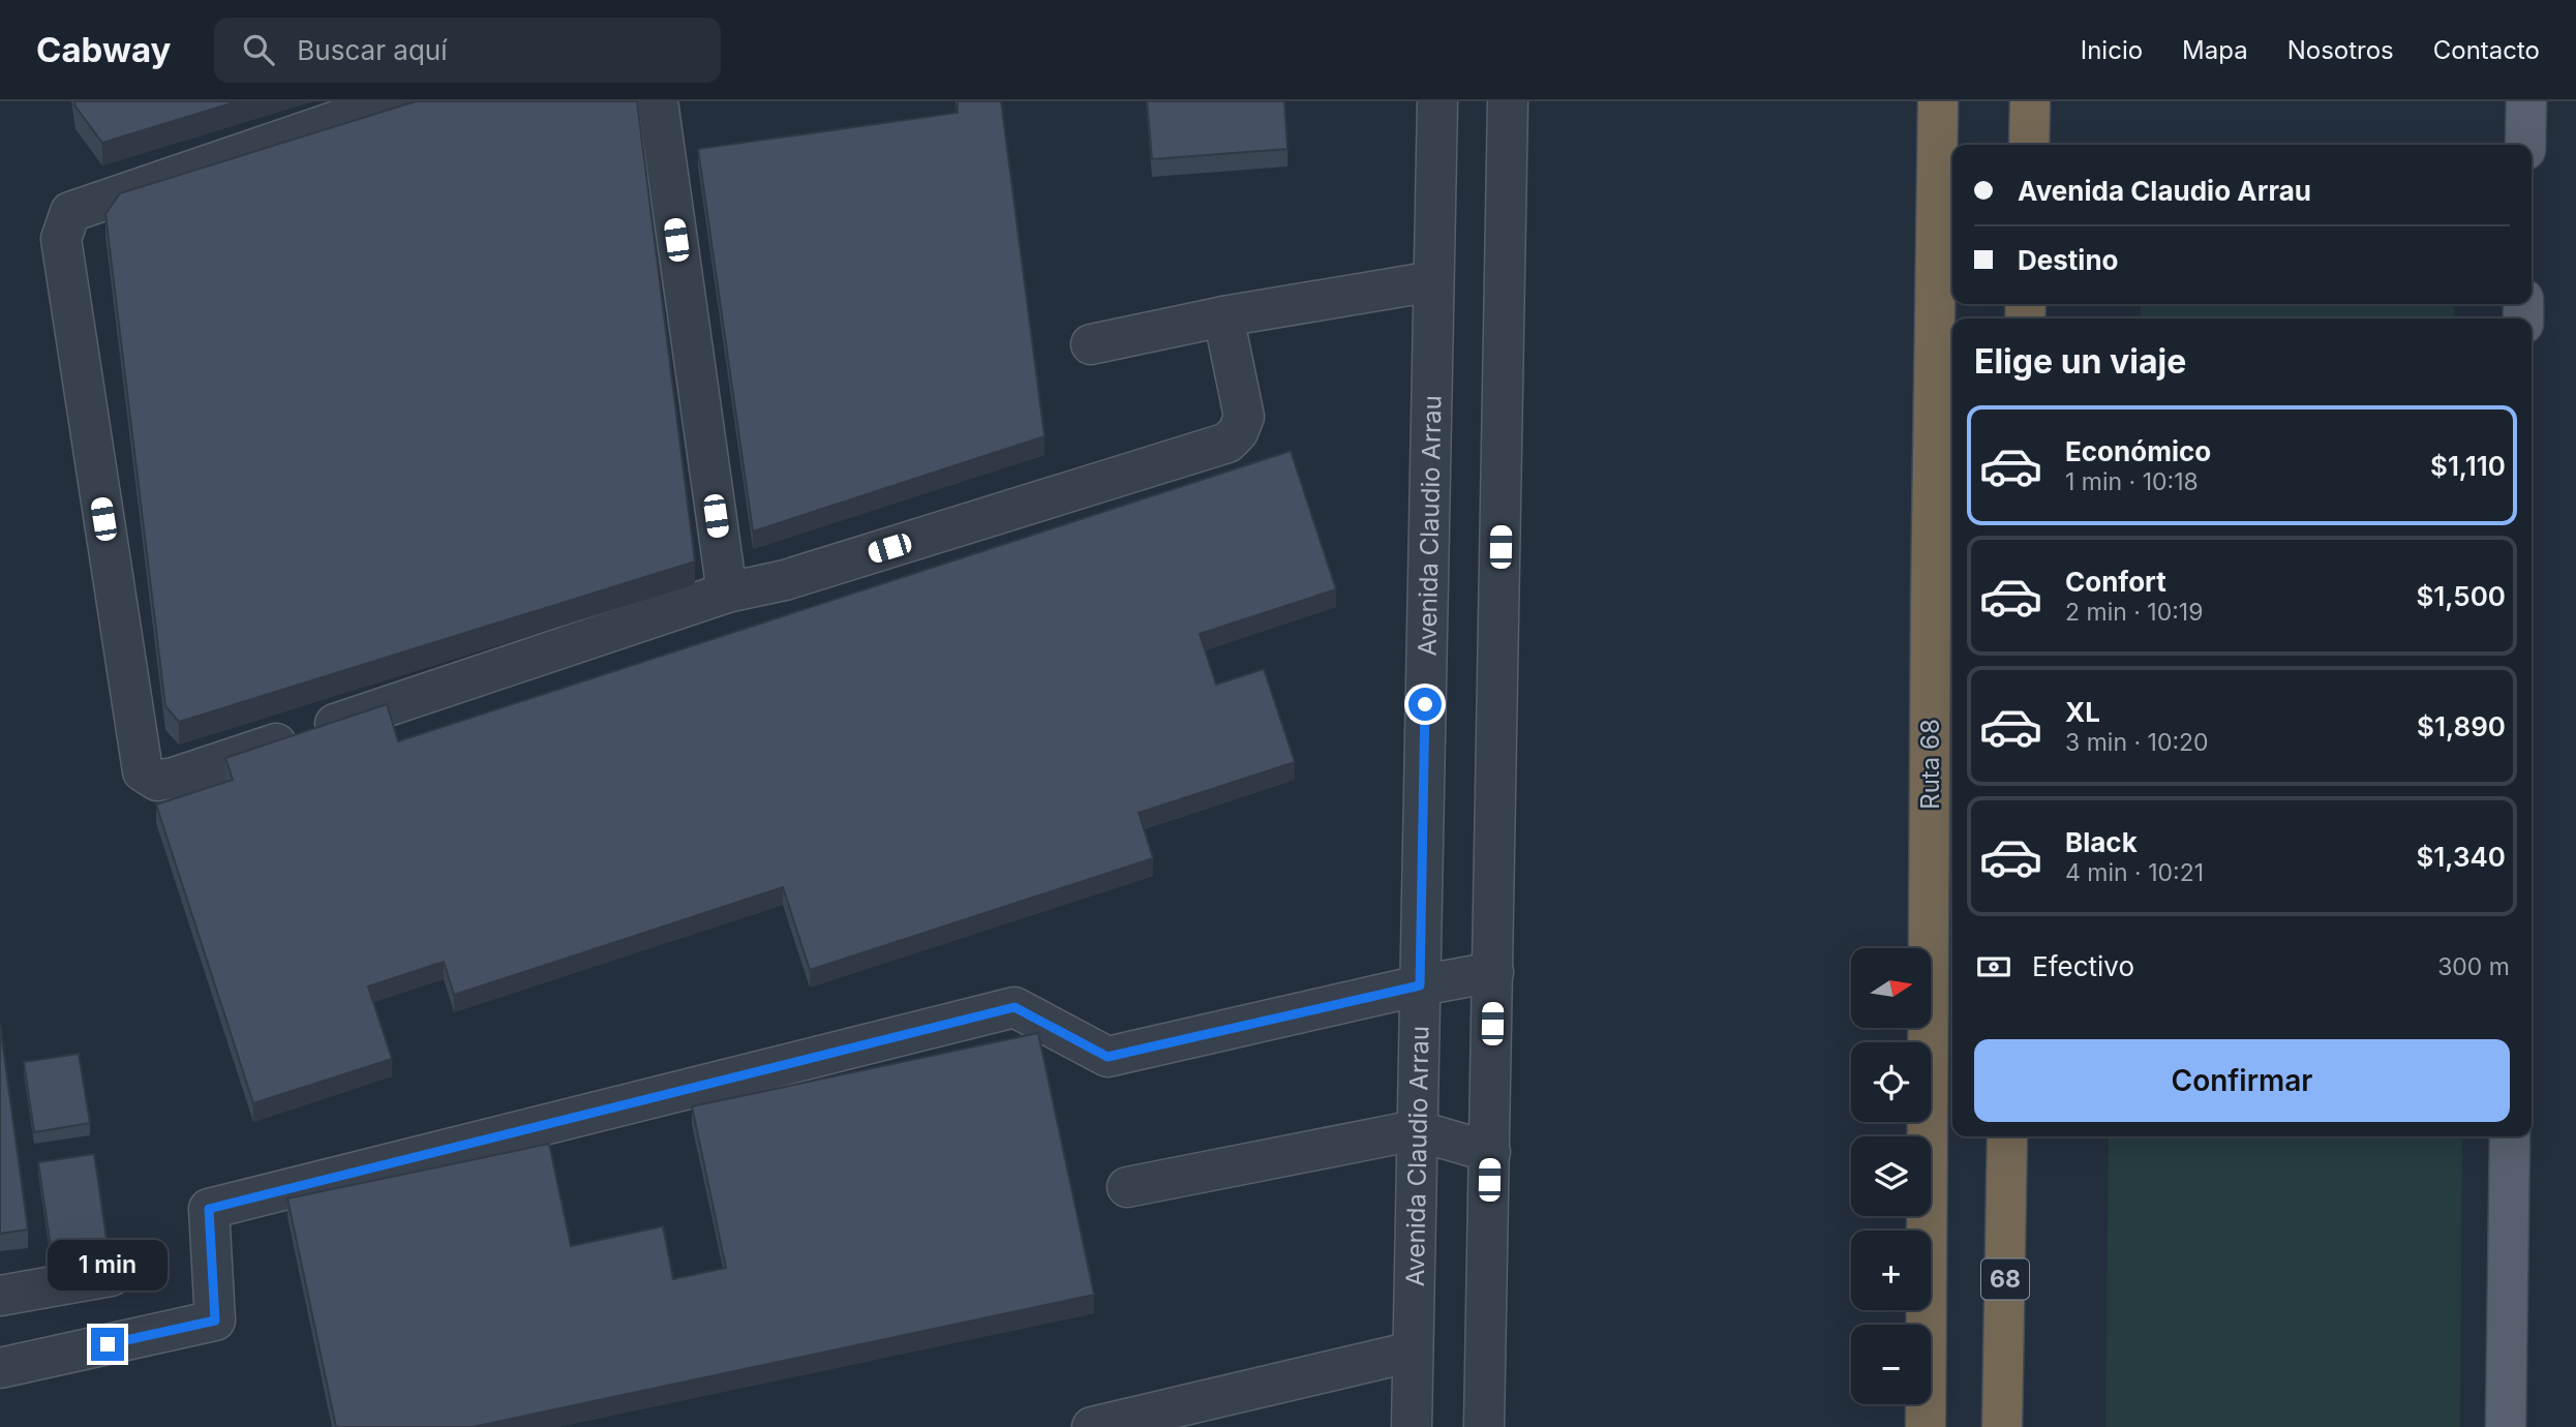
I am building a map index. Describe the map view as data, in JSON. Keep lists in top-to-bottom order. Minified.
{"streets":{"highway":["Ruta 68","68"],"street":["Avenida Claudio Arrau"]},"north":"right","page":{"header":"Cabway","search":"Buscar aquí","nav":["Inicio","Mapa","Nosotros","Contacto"],"banner":["Avenida Claudio Arrau","Destino"],"heading":"Elige un viaje","list":[{"name":"Económico","note":"1 min · 10:18","value":"$1,110"},{"name":"Confort","note":"2 min · 10:19","value":"$1,500"},{"name":"XL","note":"3 min · 10:20","value":"$1,890"},{"name":"Black","note":"4 min · 10:21","value":"$1,340"}],"pay":["Efectivo","300 m"],"map_buttons":["+","−"],"buttons":"Confirmar","bubble":"1 min"}}
